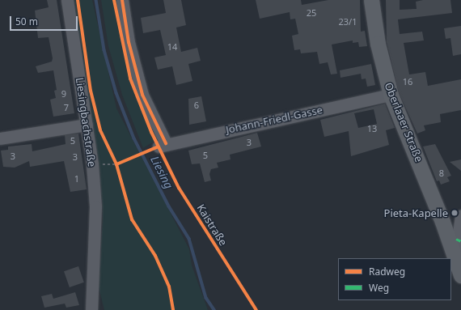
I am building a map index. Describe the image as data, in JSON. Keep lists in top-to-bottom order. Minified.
{"streets":{"main road":["Oberlaaer Straße"],"street":["Johann-Friedl-Gasse","Liesingbachstraße"],"cycle path":["Kaistraße"]},"crossings":[["Johann-Friedl-Gasse","Oberlaaer Straße"]],"water":["Liesing"],"places":["Pieta-Kapelle"],"house_numbers":["25","23/1","14","16","9","6","7","13","5","3","5","3","3","8","1"],"legend":["Radweg","Weg"],"scale_bar":"50 m"}
